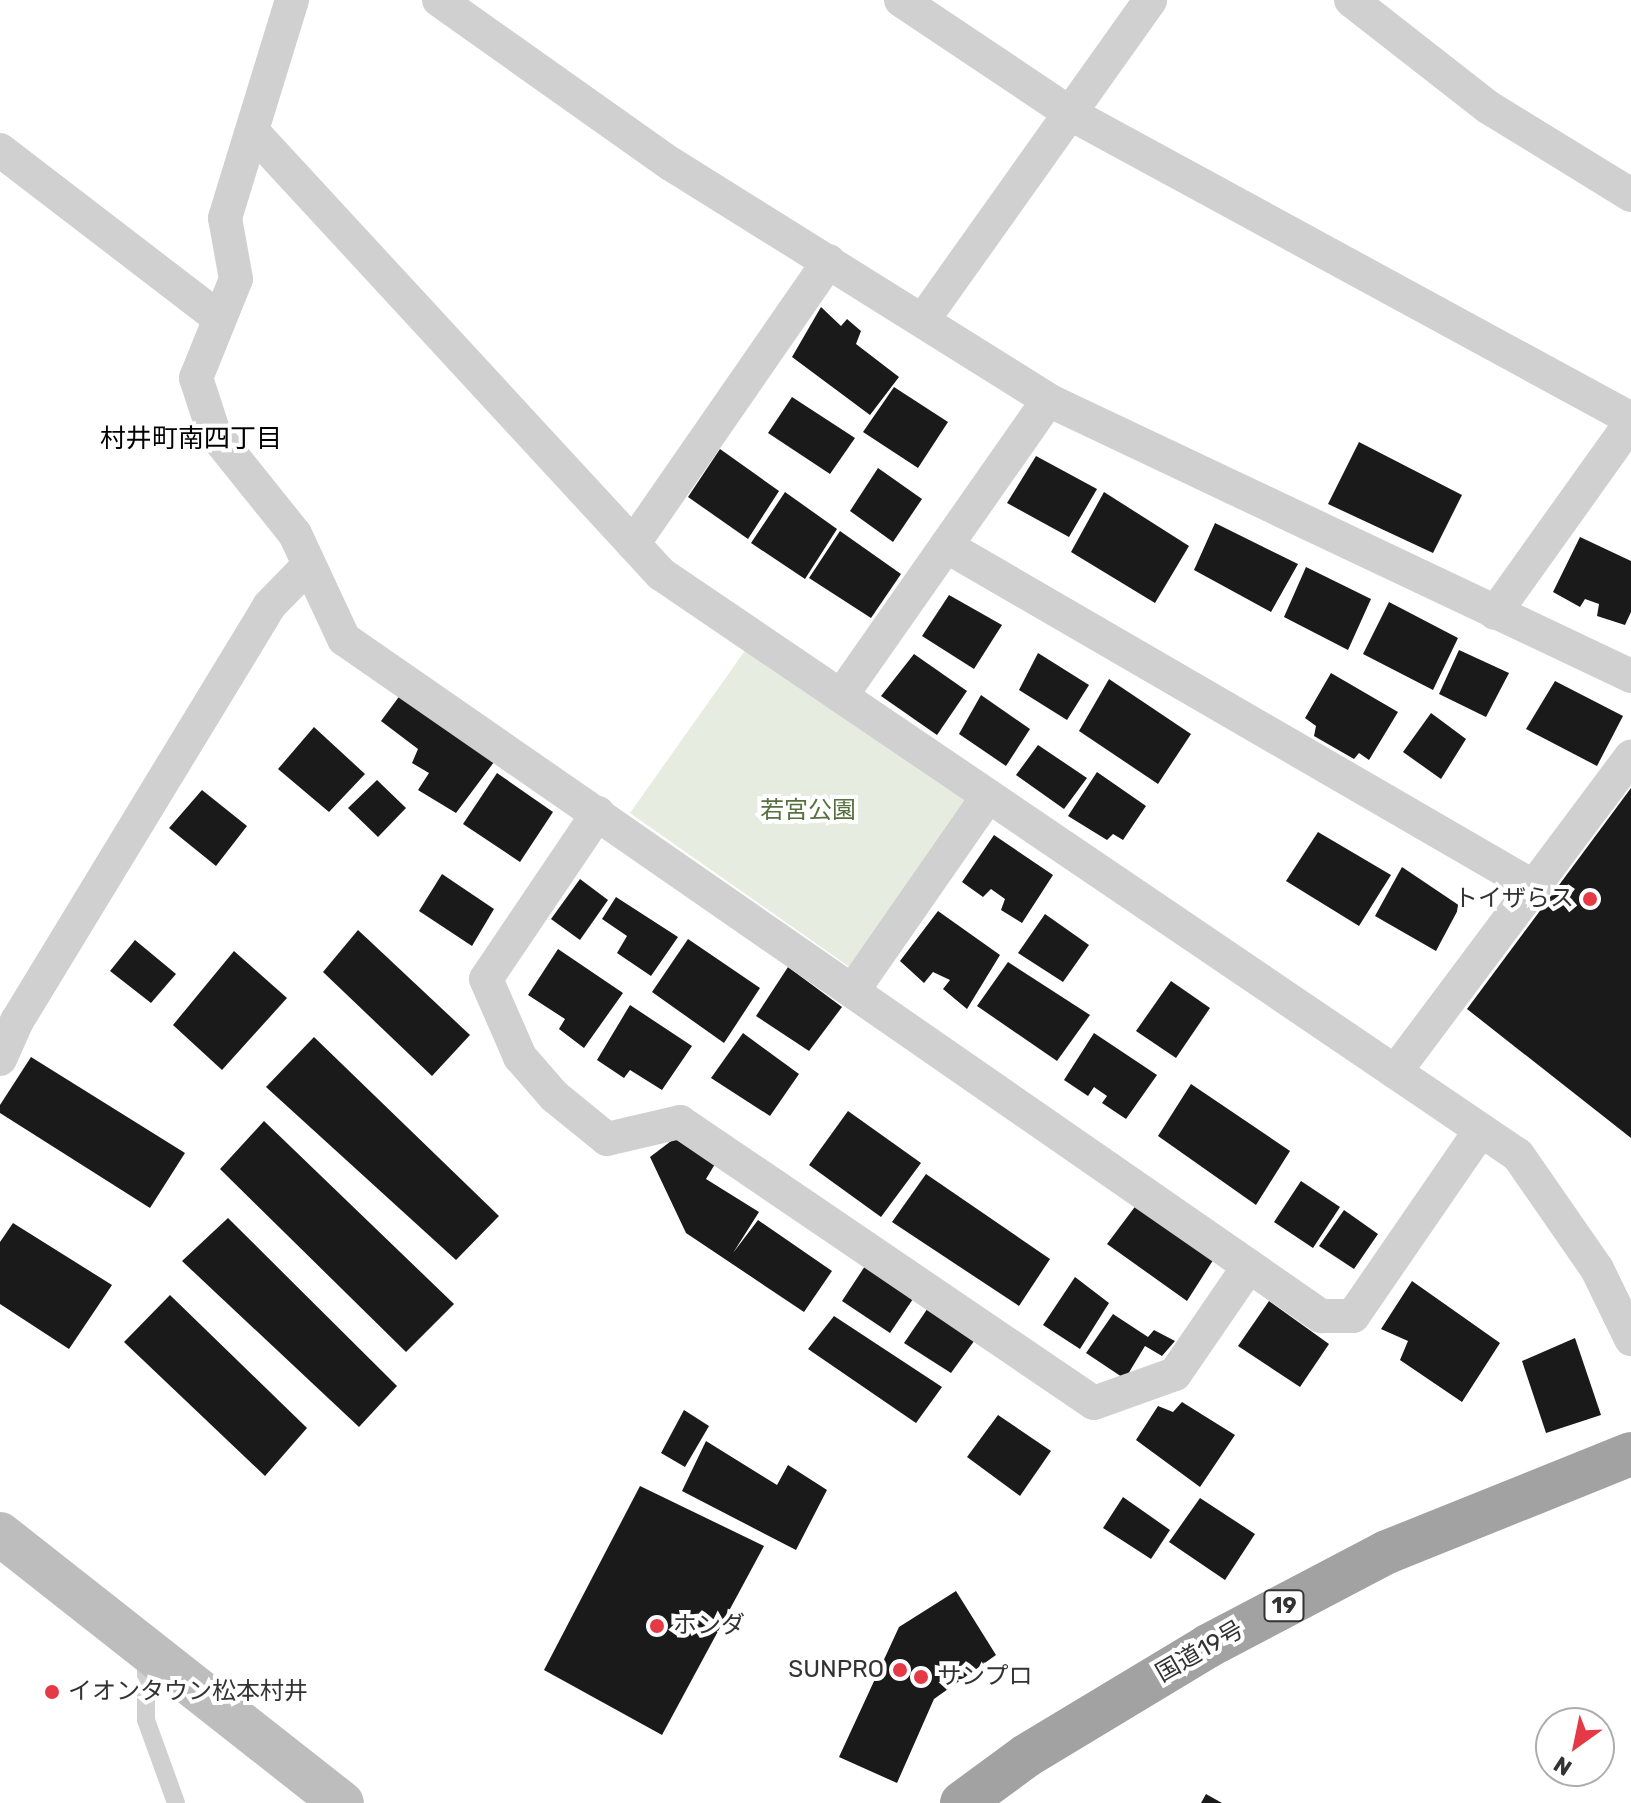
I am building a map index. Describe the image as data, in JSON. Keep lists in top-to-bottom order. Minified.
{"streets":{"highway":["19","国道19号"]},"districts":["村井町南四丁目"],"parks":["若宮公園"],"places":["トイザらス","ホンダ","SUNPRO","サンプロ","イオンタウン松本村井"],"north":"bottom left"}
